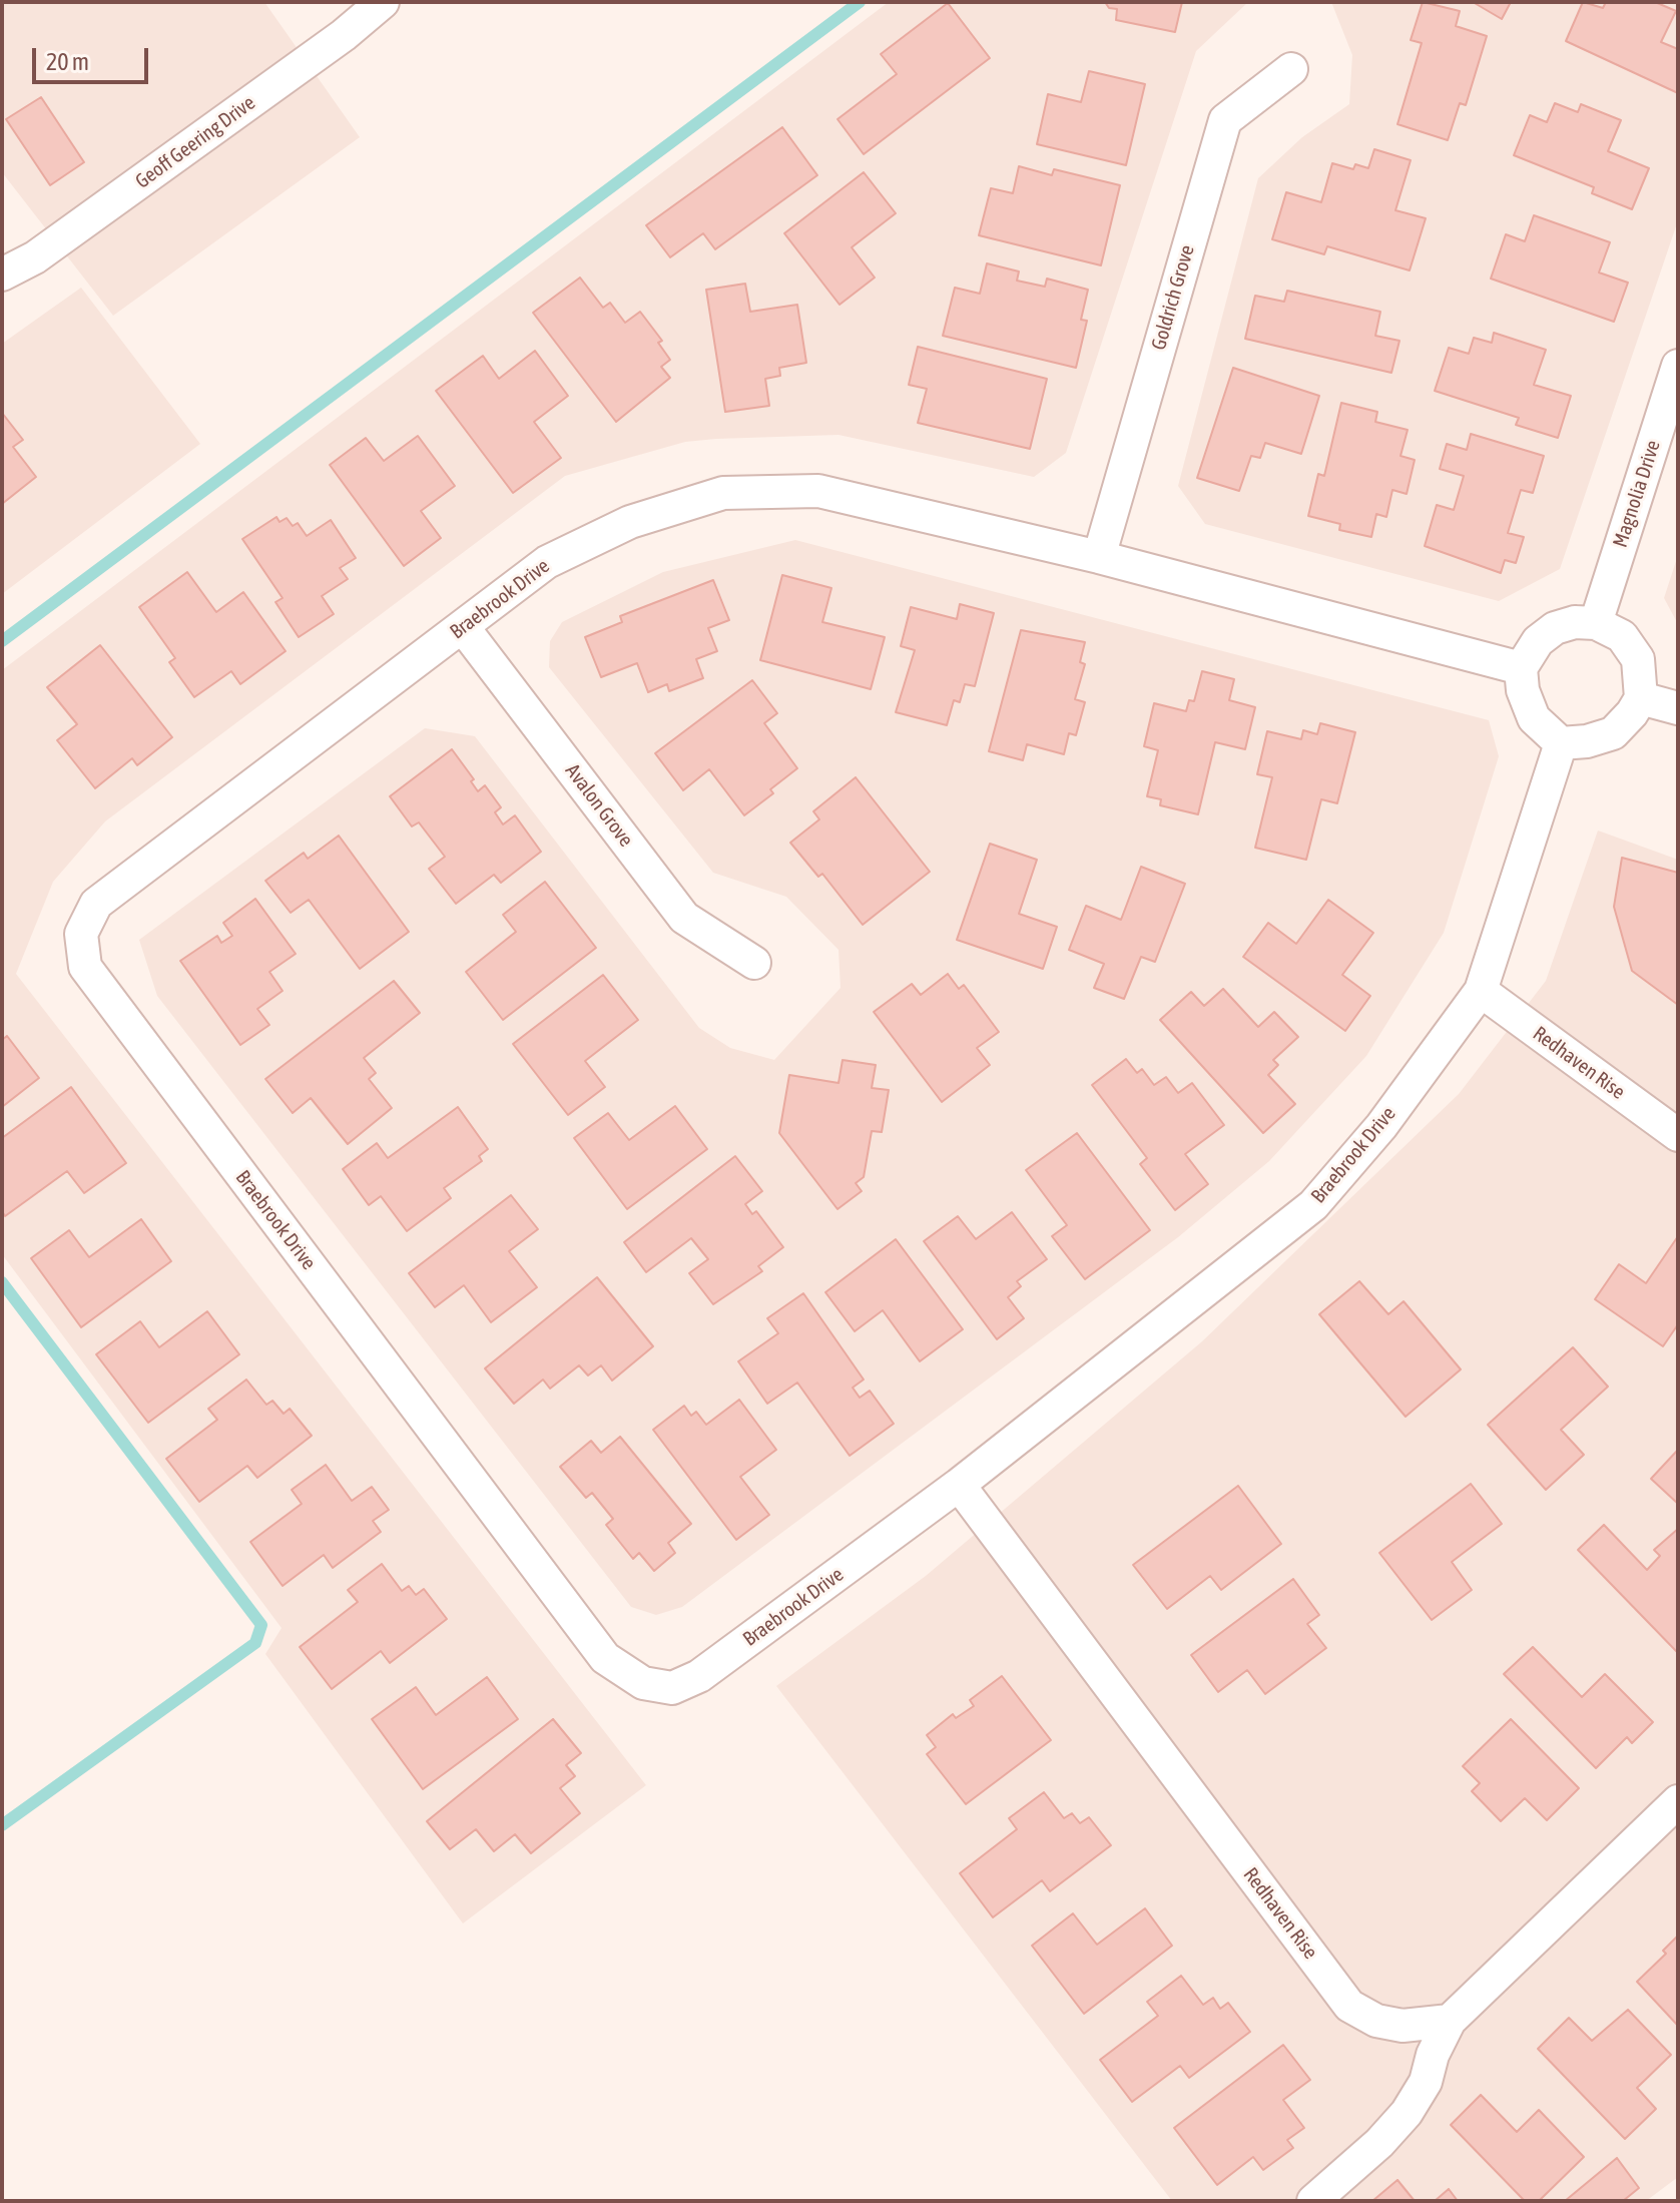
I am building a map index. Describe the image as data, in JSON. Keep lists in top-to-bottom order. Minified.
{"streets":{"street":["Geoff Geering Drive","Goldrich Grove","Magnolia Drive","Braebrook Drive","Avalon Grove","Redhaven Rise"]},"crossings":[["Goldrich Grove","Braebrook Drive"],["Magnolia Drive","Braebrook Drive"],["Braebrook Drive","Avalon Grove"],["Braebrook Drive","Redhaven Rise"]],"scale_bar":"20 m"}
